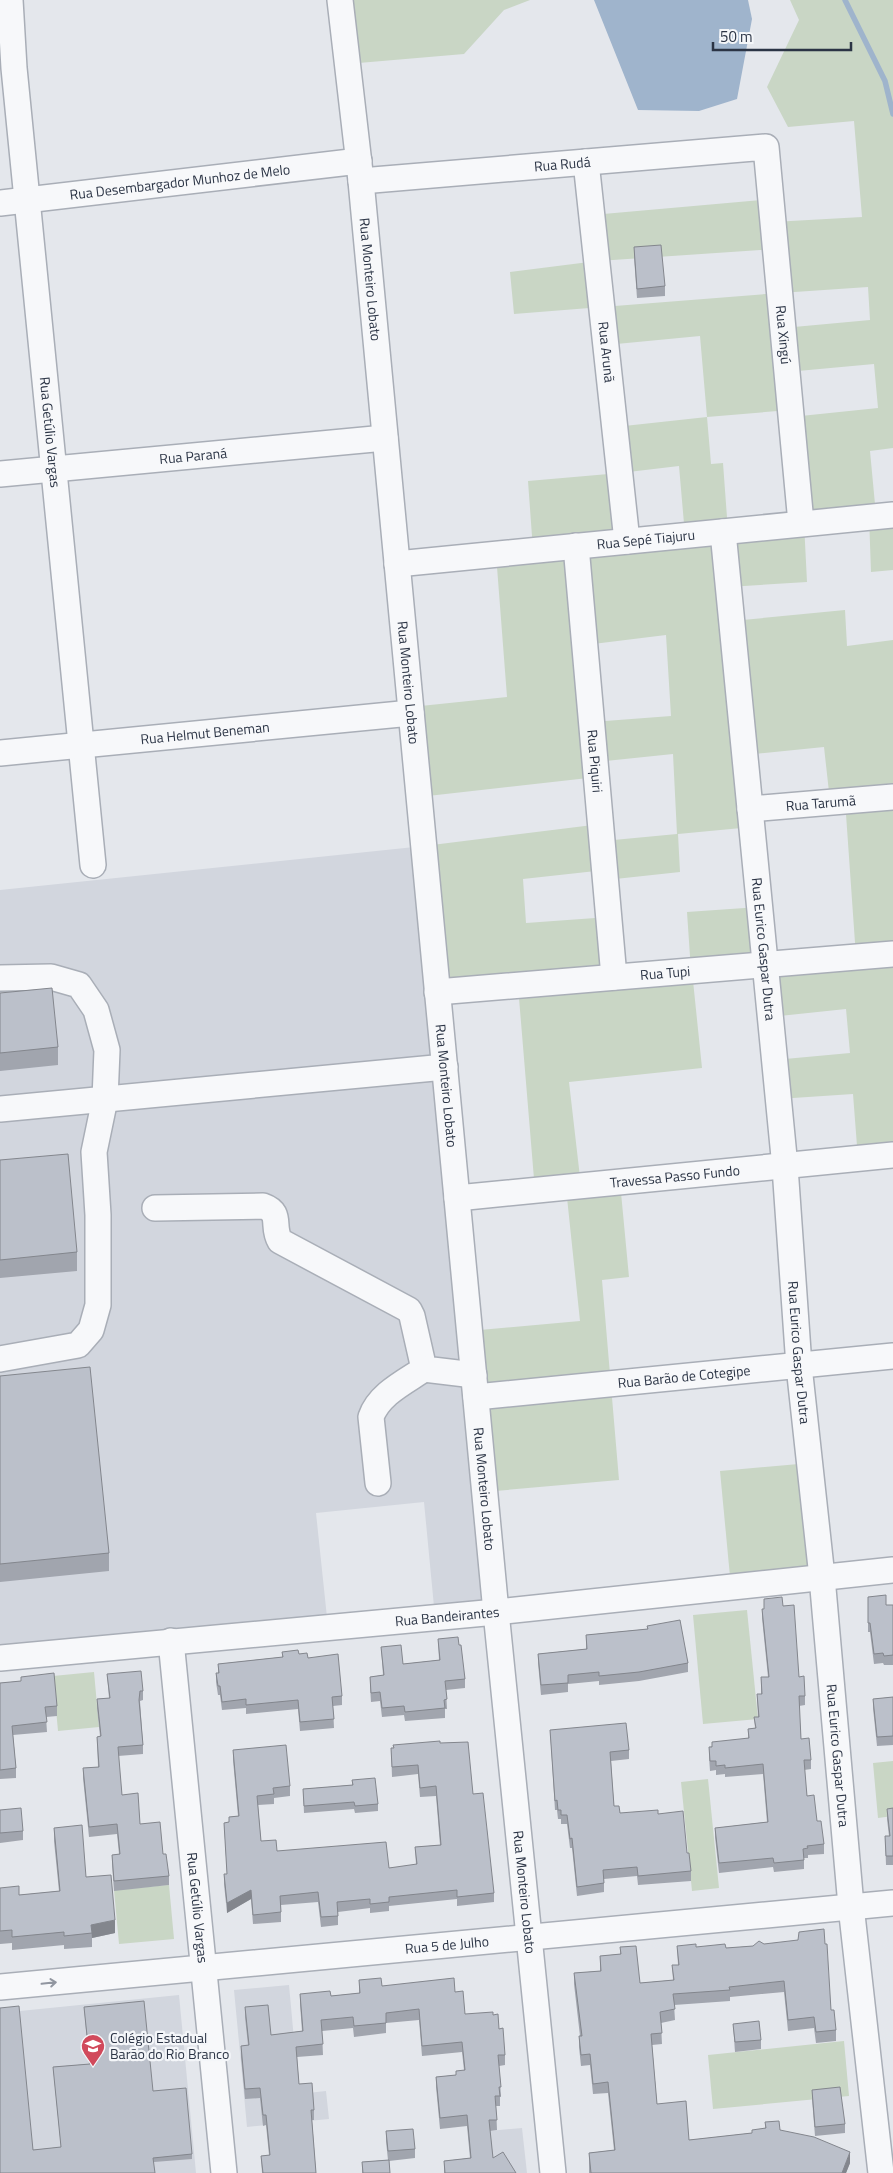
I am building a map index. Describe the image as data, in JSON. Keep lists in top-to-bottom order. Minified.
{"streets":{"street":["Rua Rudá","Rua Desembargador Munhoz de Melo","Rua Monteiro Lobato","Rua Xingú","Rua Arunã","Rua Getúlio Vargas","Rua Paraná","Rua Sepé Tiajuru","Rua Helmut Beneman","Rua Piquiri","Rua Tarumã","Rua Eurico Gaspar Dutra","Rua Tupi","Travessa Passo Fundo","Rua Barão de Cotegipe","Rua Bandeirantes","Rua 5 de Julho"]},"crossings":[["Rua Rudá","Rua Desembargador Munhoz de Melo"],["Rua Rudá","Rua Monteiro Lobato"],["Rua Rudá","Rua Xingú"],["Rua Rudá","Rua Arunã"],["Rua Desembargador Munhoz de Melo","Rua Monteiro Lobato"],["Rua Desembargador Munhoz de Melo","Rua Getúlio Vargas"],["Rua Monteiro Lobato","Rua Paraná"],["Rua Monteiro Lobato","Rua Sepé Tiajuru"],["Rua Monteiro Lobato","Rua Helmut Beneman"],["Rua Monteiro Lobato","Rua Tupi"],["Rua Monteiro Lobato","Travessa Passo Fundo"],["Rua Monteiro Lobato","Rua Barão de Cotegipe"],["Rua Monteiro Lobato","Rua Bandeirantes"],["Rua Monteiro Lobato","Rua 5 de Julho"],["Rua Xingú","Rua Sepé Tiajuru"],["Rua Arunã","Rua Sepé Tiajuru"],["Rua Getúlio Vargas","Rua Paraná"],["Rua Getúlio Vargas","Rua Helmut Beneman"],["Rua Getúlio Vargas","Rua Bandeirantes"],["Rua Getúlio Vargas","Rua 5 de Julho"],["Rua Sepé Tiajuru","Rua Piquiri"],["Rua Sepé Tiajuru","Rua Eurico Gaspar Dutra"],["Rua Piquiri","Rua Tupi"],["Rua Tarumã","Rua Eurico Gaspar Dutra"],["Rua Eurico Gaspar Dutra","Rua Tupi"],["Rua Eurico Gaspar Dutra","Travessa Passo Fundo"],["Rua Eurico Gaspar Dutra","Rua Barão de Cotegipe"],["Rua Eurico Gaspar Dutra","Rua Bandeirantes"],["Rua Eurico Gaspar Dutra","Rua 5 de Julho"]],"places":{"school or university":["Colégio Estadual Barão do Rio Branco"]},"scale_bar":"50 m"}
